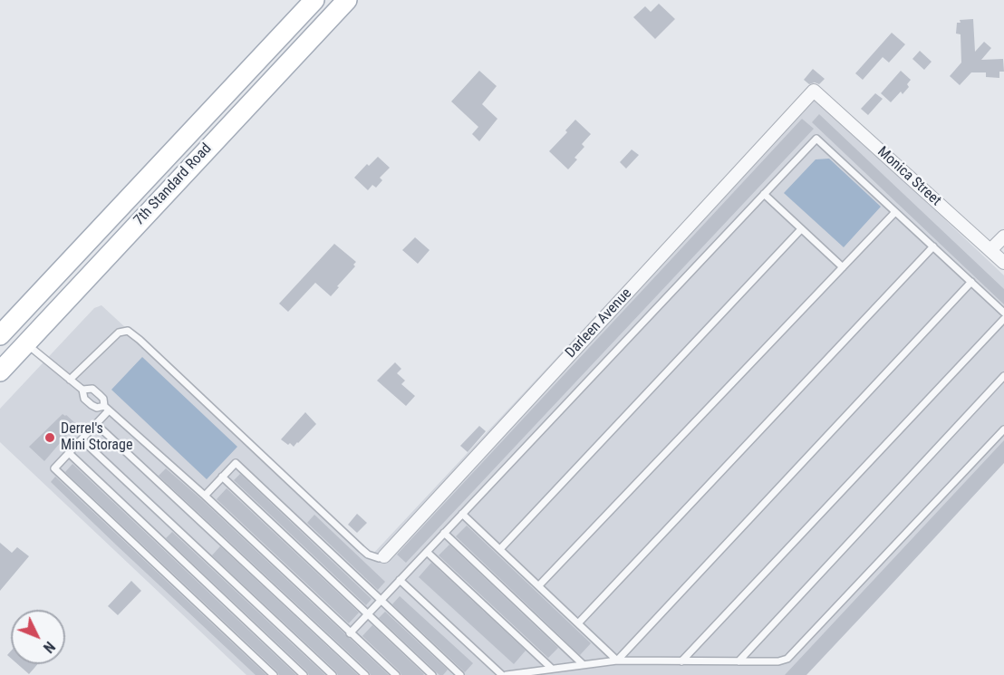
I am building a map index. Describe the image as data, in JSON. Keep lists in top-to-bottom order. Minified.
{"streets":{"main road":["7th Standard Road"],"street":["Monica Street","Darleen Avenue"]},"crossings":[["Monica Street","Darleen Avenue"]],"places":["Derrel's Mini Storage"],"north":"bottom right"}
